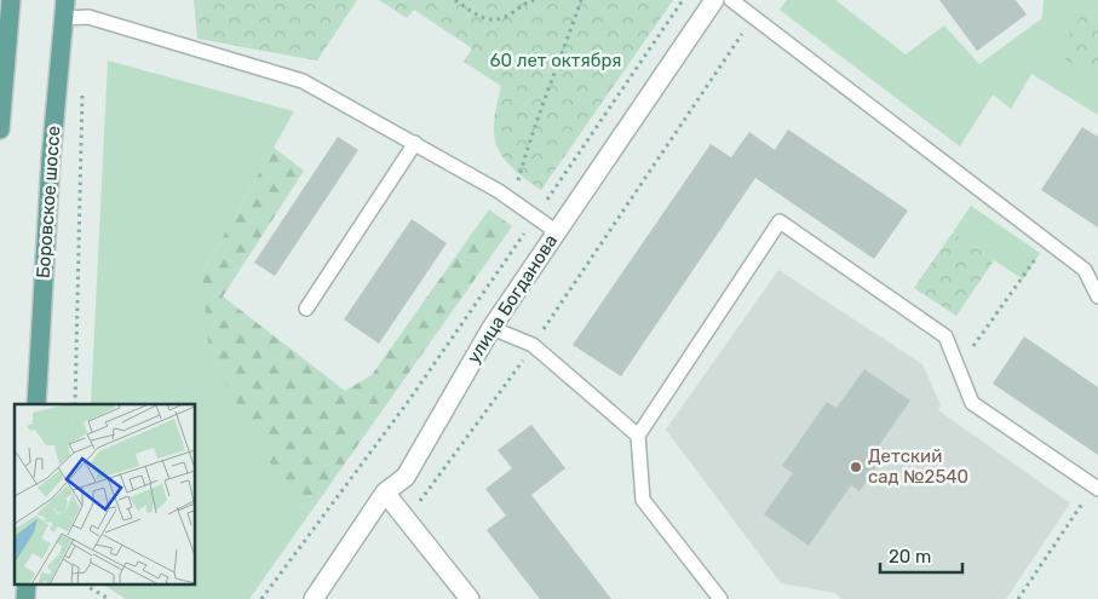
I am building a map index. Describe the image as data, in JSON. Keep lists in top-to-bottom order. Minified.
{"streets":{"main road":["Боровское шоссе"],"street":["улица Богданова"]},"parks":["60 лет октября"],"places":["Детский сад №2540"],"scale_bar":"20 m"}
